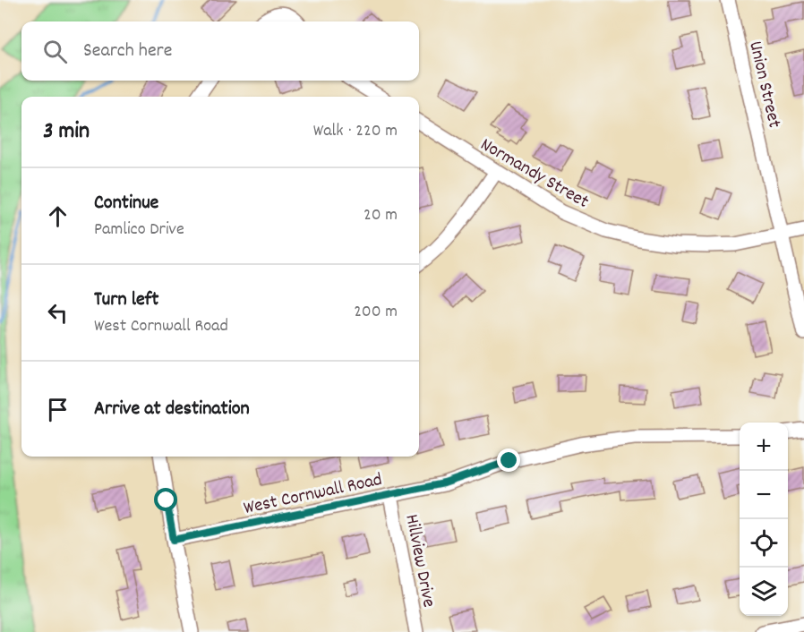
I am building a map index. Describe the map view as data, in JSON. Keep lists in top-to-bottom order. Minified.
{"streets":{"street":["Union Street","Normandy Street","West Cornwall Road","Hillview Drive"]},"crossings":[["Union Street","Normandy Street"],["West Cornwall Road","Hillview Drive"]],"page":{"search":"Search here","heading":["3 min","Walk · 220 m"],"list":[["Continue","Pamlico Drive","20 m"],["Turn left","West Cornwall Road","200 m"],"Arrive at destination"],"map_buttons":["+","−"]}}
